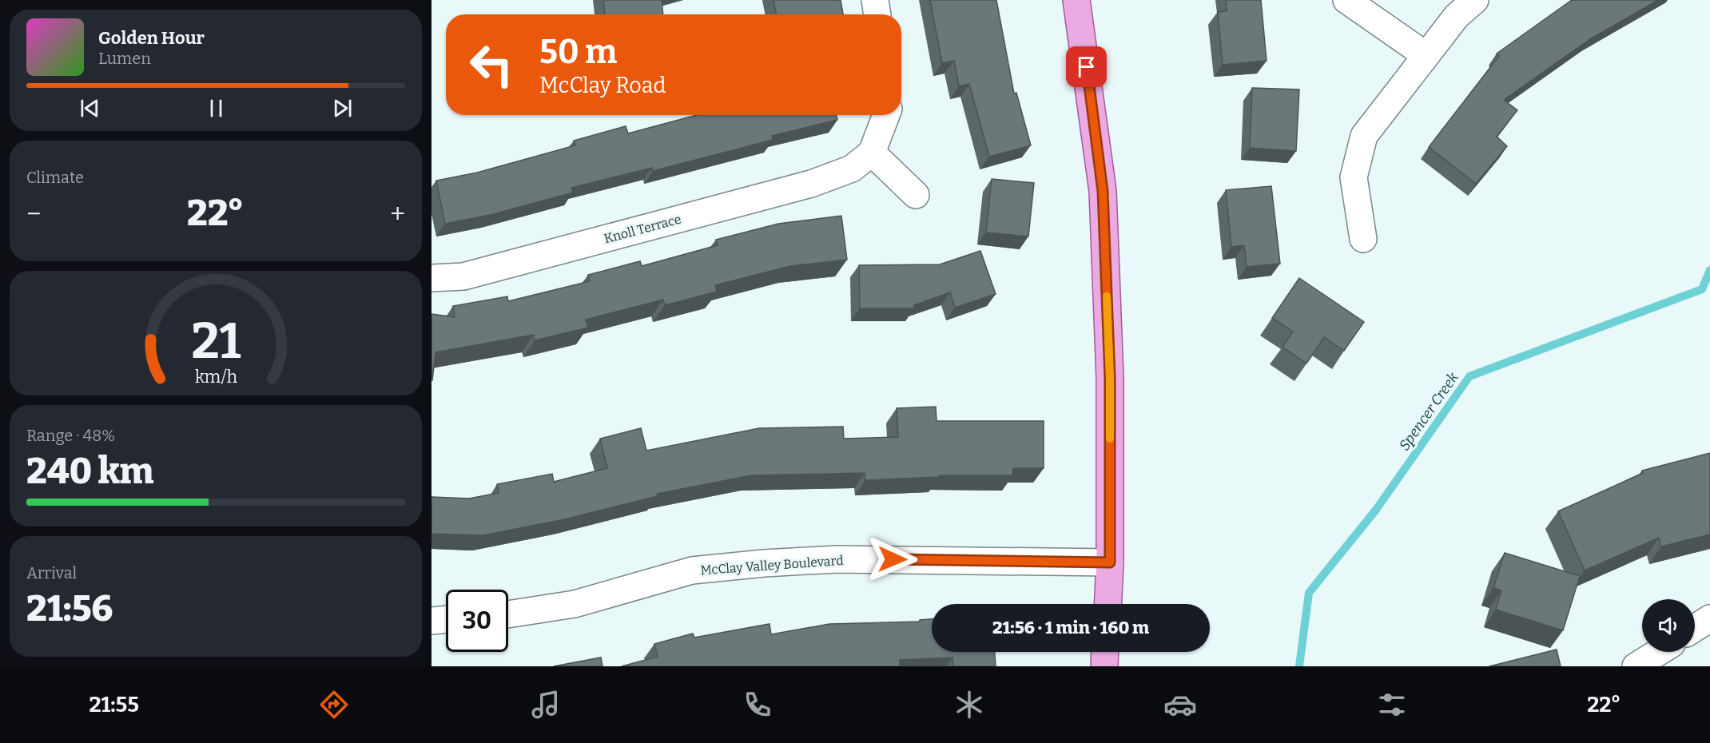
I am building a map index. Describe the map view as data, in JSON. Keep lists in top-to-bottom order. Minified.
{"streets":{"street":["Knoll Terrace","McClay Valley Boulevard"]},"water":["Spencer Creek"],"page":{"turn":["50 m","McClay Road"],"song":["Golden Hour","Lumen"],"tile":["Climate",["Range · 48%","240 km"],["Arrival","21:56"]],"heat":["−","22°","+"],"limit":"30","trip":"21:56 · 1 min · 160 m","tabs":["21:55","22°"],"gauge":["21","km/h"]}}
